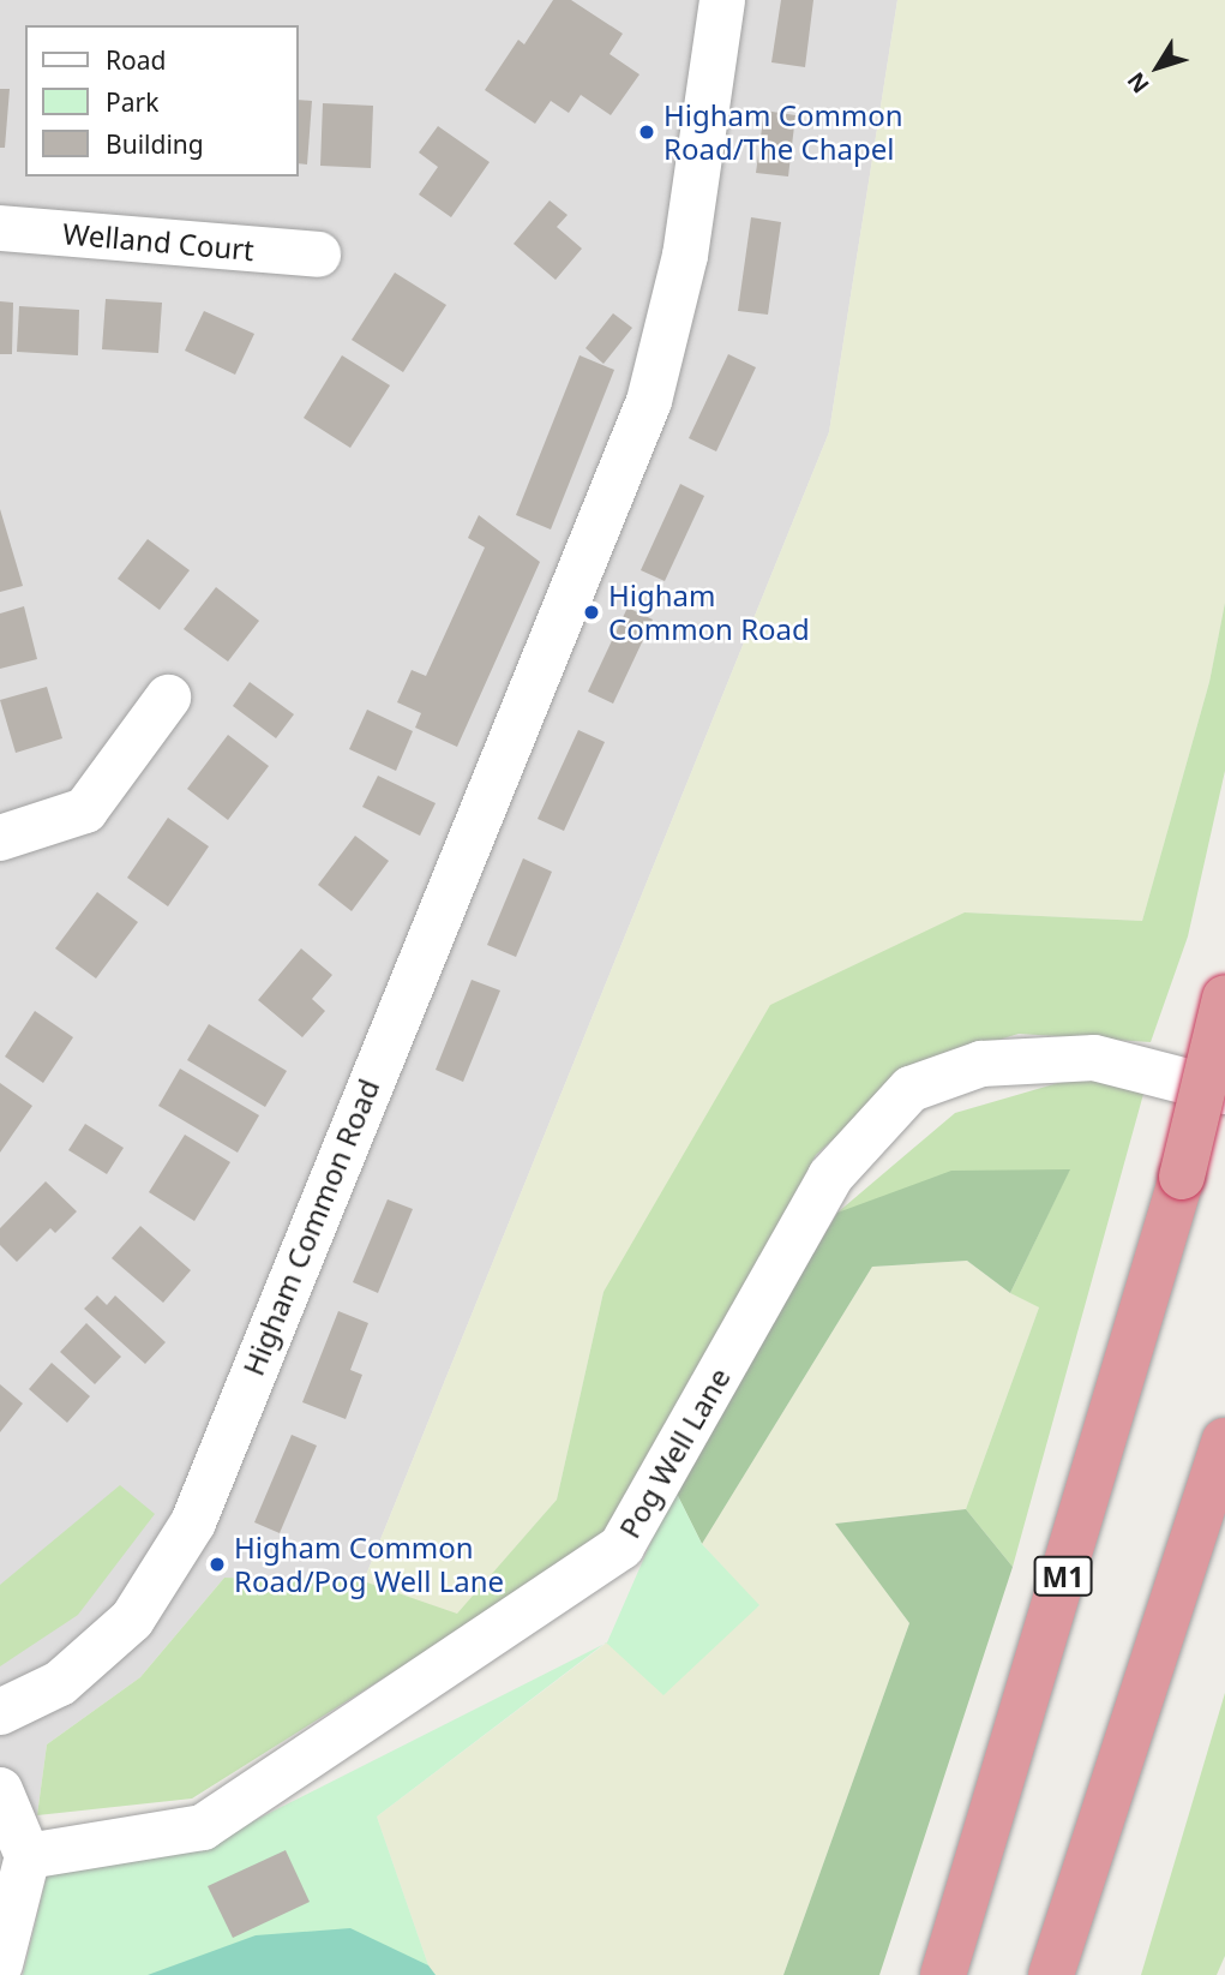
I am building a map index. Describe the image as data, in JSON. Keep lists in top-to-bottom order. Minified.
{"streets":{"highway":["M1"],"street":["Welland Court","Higham Common Road","Pog Well Lane"]},"places":["Higham Common Road/The Chapel","Higham Common Road","Higham Common Road/Pog Well Lane"],"legend":["Road","Park","Building"],"north":"bottom left"}
